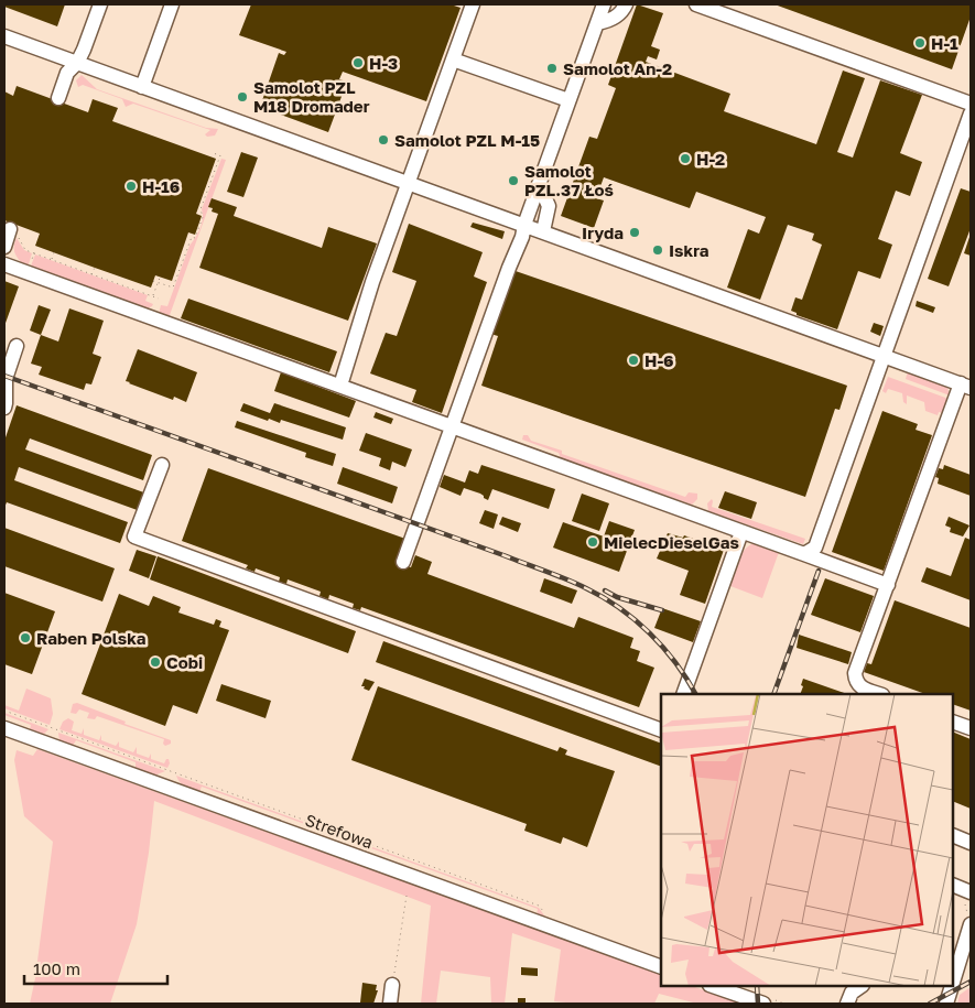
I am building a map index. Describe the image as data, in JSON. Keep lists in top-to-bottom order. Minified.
{"streets":{"street":["Strefowa"]},"places":["H-1","H-3","Samolot An-2","Samolot PZL M18 Dromader","Samolot PZL M-15","H-2","Samolot PZL.37 Łoś","H-16","Iryda","Iskra","H-6","MielecDieselGas","Raben Polska","Cobi"],"scale_bar":"100 m"}
